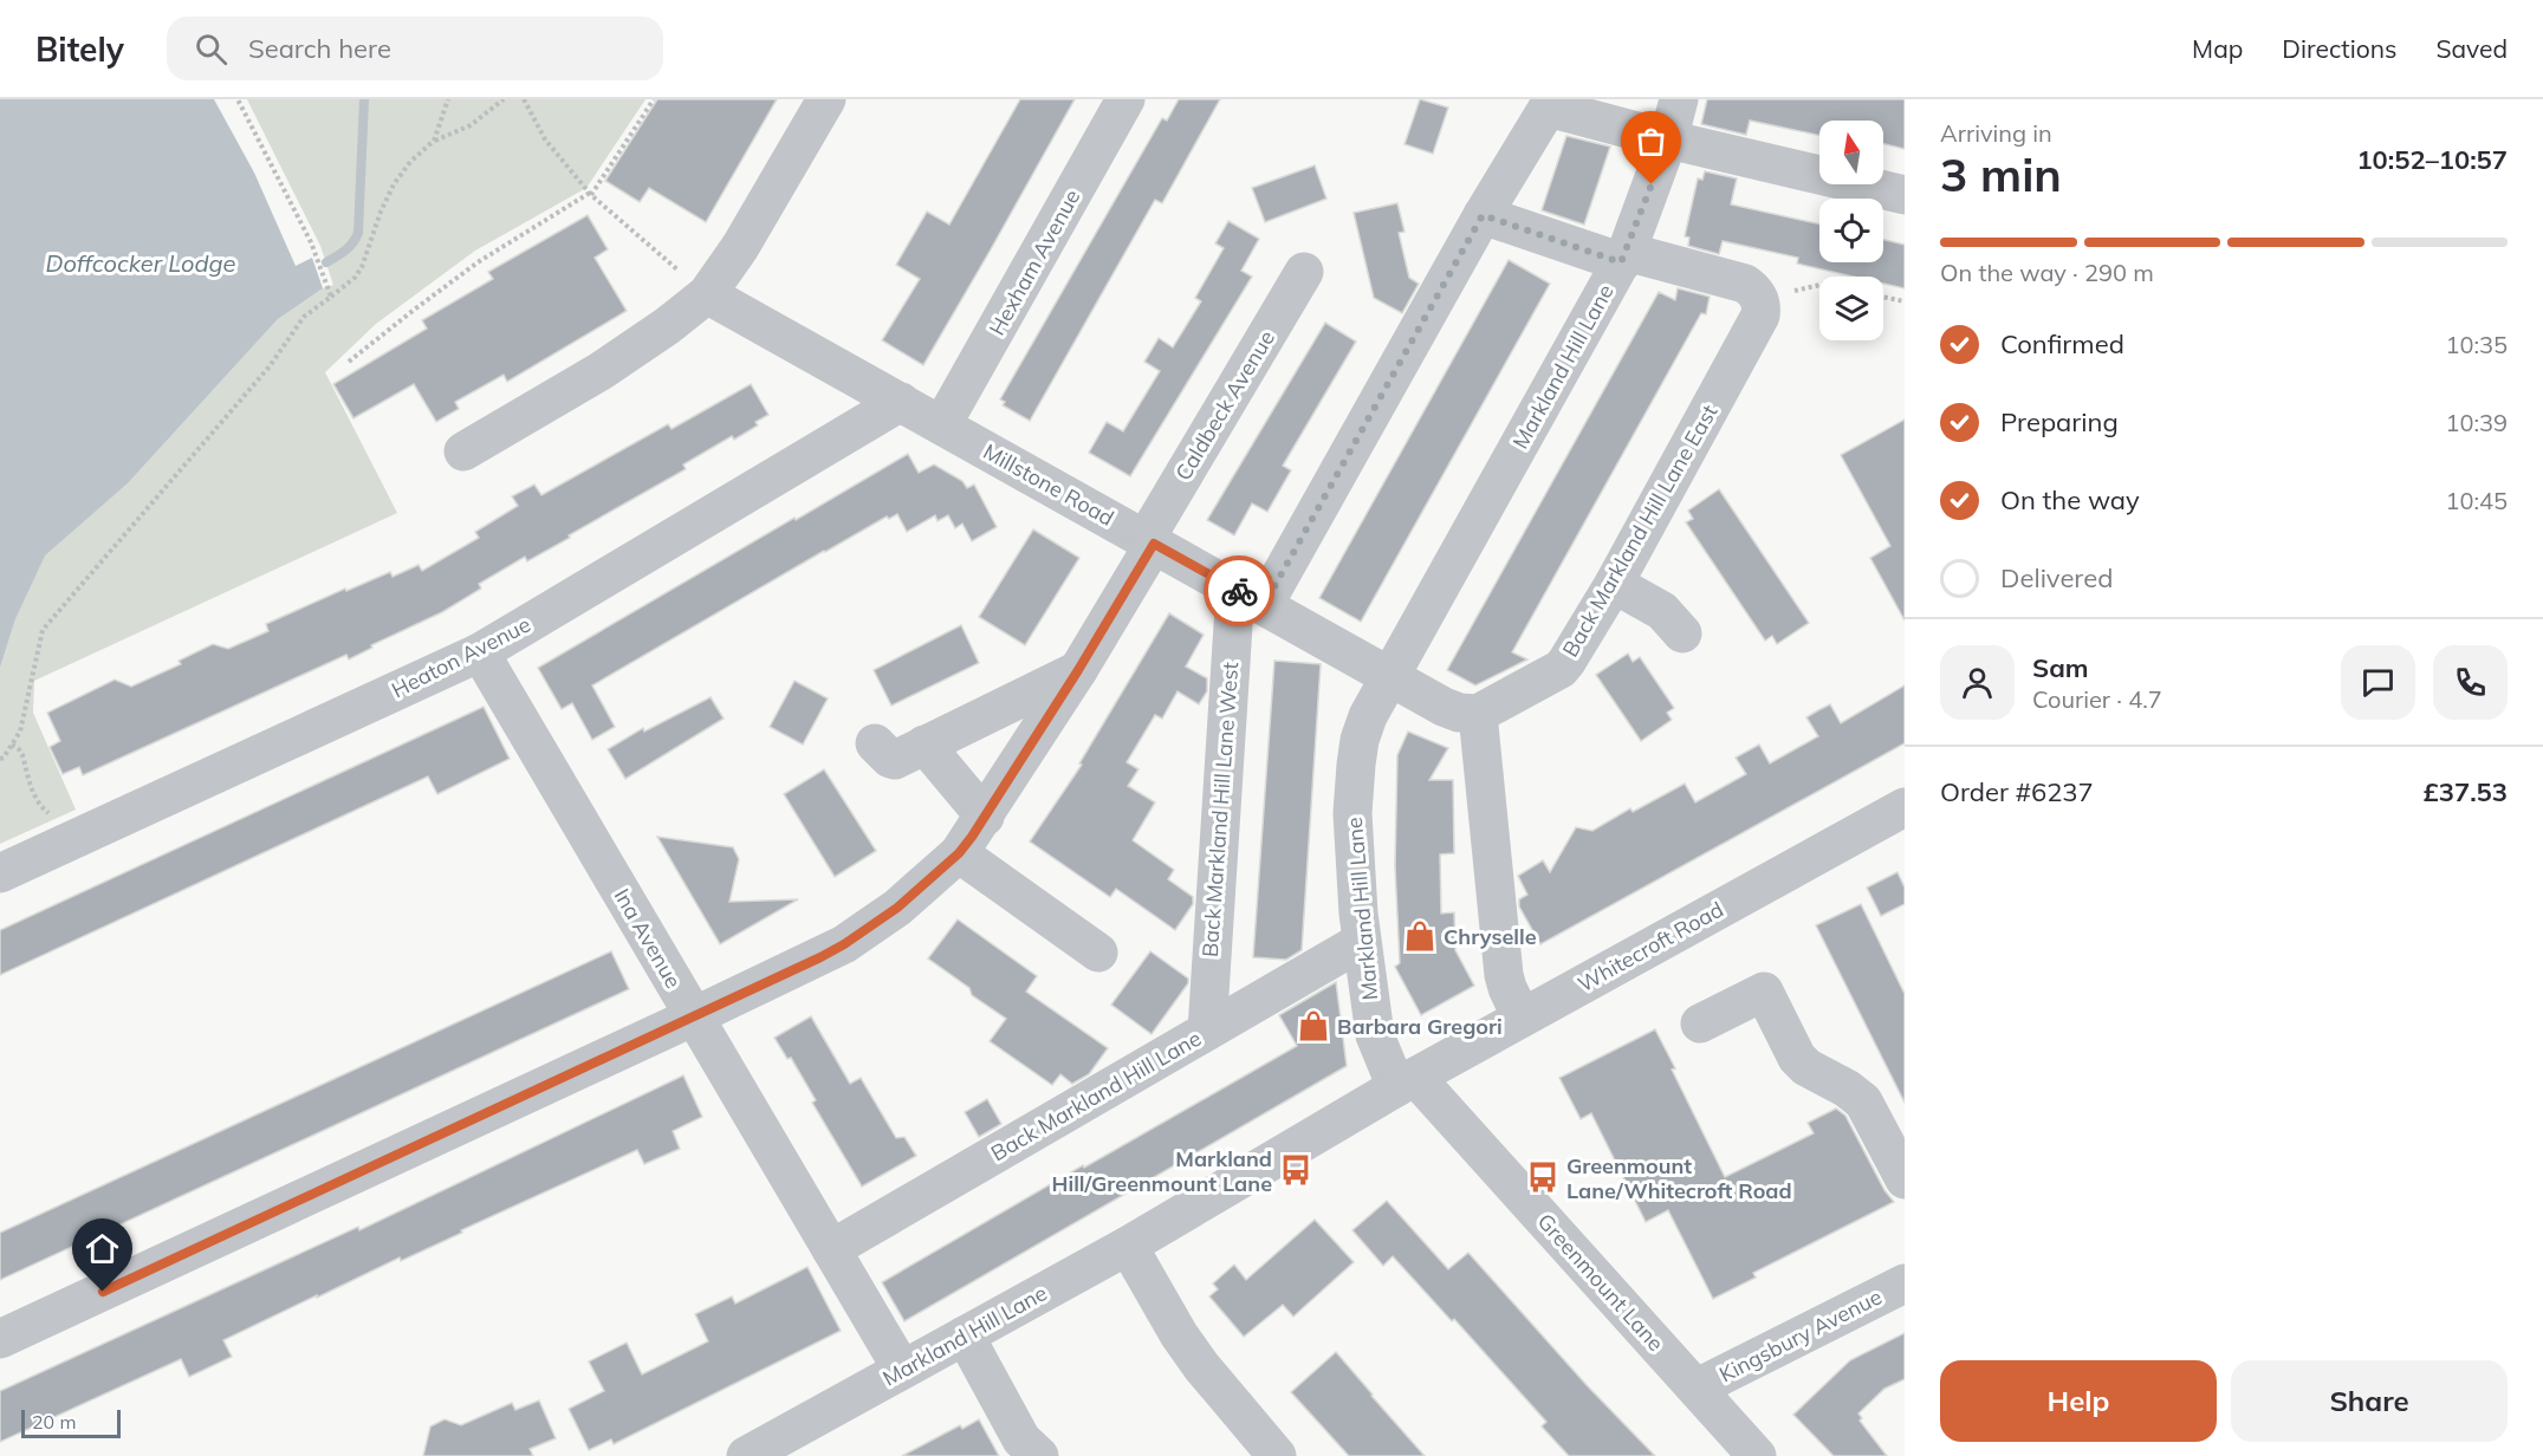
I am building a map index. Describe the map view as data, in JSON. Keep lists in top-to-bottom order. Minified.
{"streets":{"street":["Hexham Avenue","Markland Hill Lane","Caldbeck Avenue","Millstone Road","Back Markland Hill Lane East","Heaton Avenue","Back Markland Hill Lane West","Ina Avenue","Whitecroft Road","Back Markland Hill Lane","Greenmount Lane","Kingsbury Avenue"]},"crossings":[["Hexham Avenue","Millstone Road"],["Markland Hill Lane","Millstone Road"],["Markland Hill Lane","Back Markland Hill Lane West"],["Markland Hill Lane","Ina Avenue"],["Markland Hill Lane","Whitecroft Road"],["Markland Hill Lane","Back Markland Hill Lane"],["Markland Hill Lane","Greenmount Lane"],["Caldbeck Avenue","Millstone Road"],["Caldbeck Avenue","Ina Avenue"],["Millstone Road","Back Markland Hill Lane East"],["Millstone Road","Heaton Avenue"],["Millstone Road","Back Markland Hill Lane West"],["Heaton Avenue","Ina Avenue"],["Back Markland Hill Lane West","Back Markland Hill Lane"],["Ina Avenue","Back Markland Hill Lane"],["Whitecroft Road","Greenmount Lane"],["Greenmount Lane","Kingsbury Avenue"]],"water":["Doffcocker Lodge"],"places":{"shop":["Chryselle","Barbara Gregori"],"bus stop":["Markland Hill/Greenmount Lane","Greenmount Lane/Whitecroft Road"]},"scale_bar":"20 m","north":"top","page":{"header":"Bitely","search":"Search here","nav":["Map","Directions","Saved"],"heading":["3 min","Arriving in","10:52–10:57"],"panel":["Sam","Courier · 4.7","Order #6237","£37.53"],"bar":"On the way · 290 m","list":[["Confirmed","10:35"],["Preparing","10:39"],["On the way","10:45"],"Delivered"],"buttons":["Help","Share"],"scale":"20 m"}}
